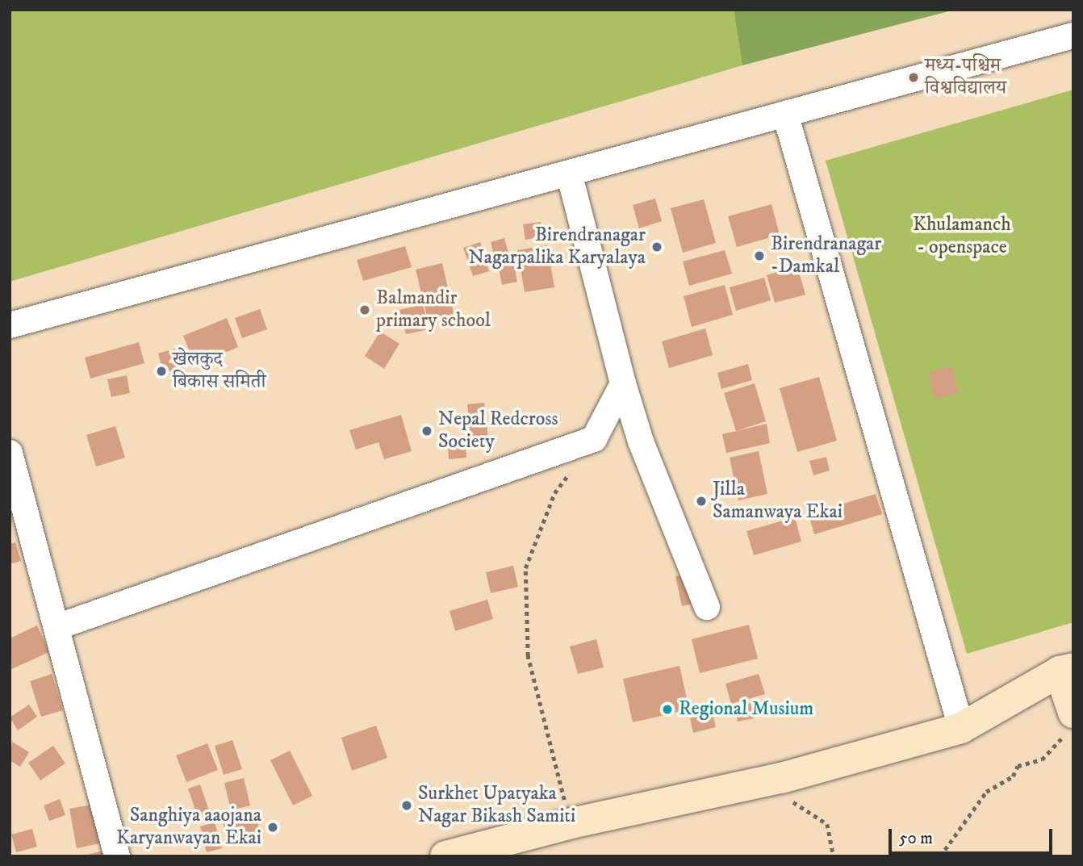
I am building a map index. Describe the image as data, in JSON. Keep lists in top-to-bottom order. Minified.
{"parks":["Khulamanch - openspace"],"places":["मध्य-पश्चिम विश्वविद्यालय","Birendranagar Nagarpalika Karyalaya","Birendranagar -Damkal","Balmandir primary school","खेलकुद बिकास समिती","Nepal Redcross Society","Jilla Samanwaya Ekai","Regional Musium","Surkhet Upatyaka Nagar Bikash Samiti","Sanghiya aaojana Karyanwayan Ekai"],"scale_bar":"50 m"}
